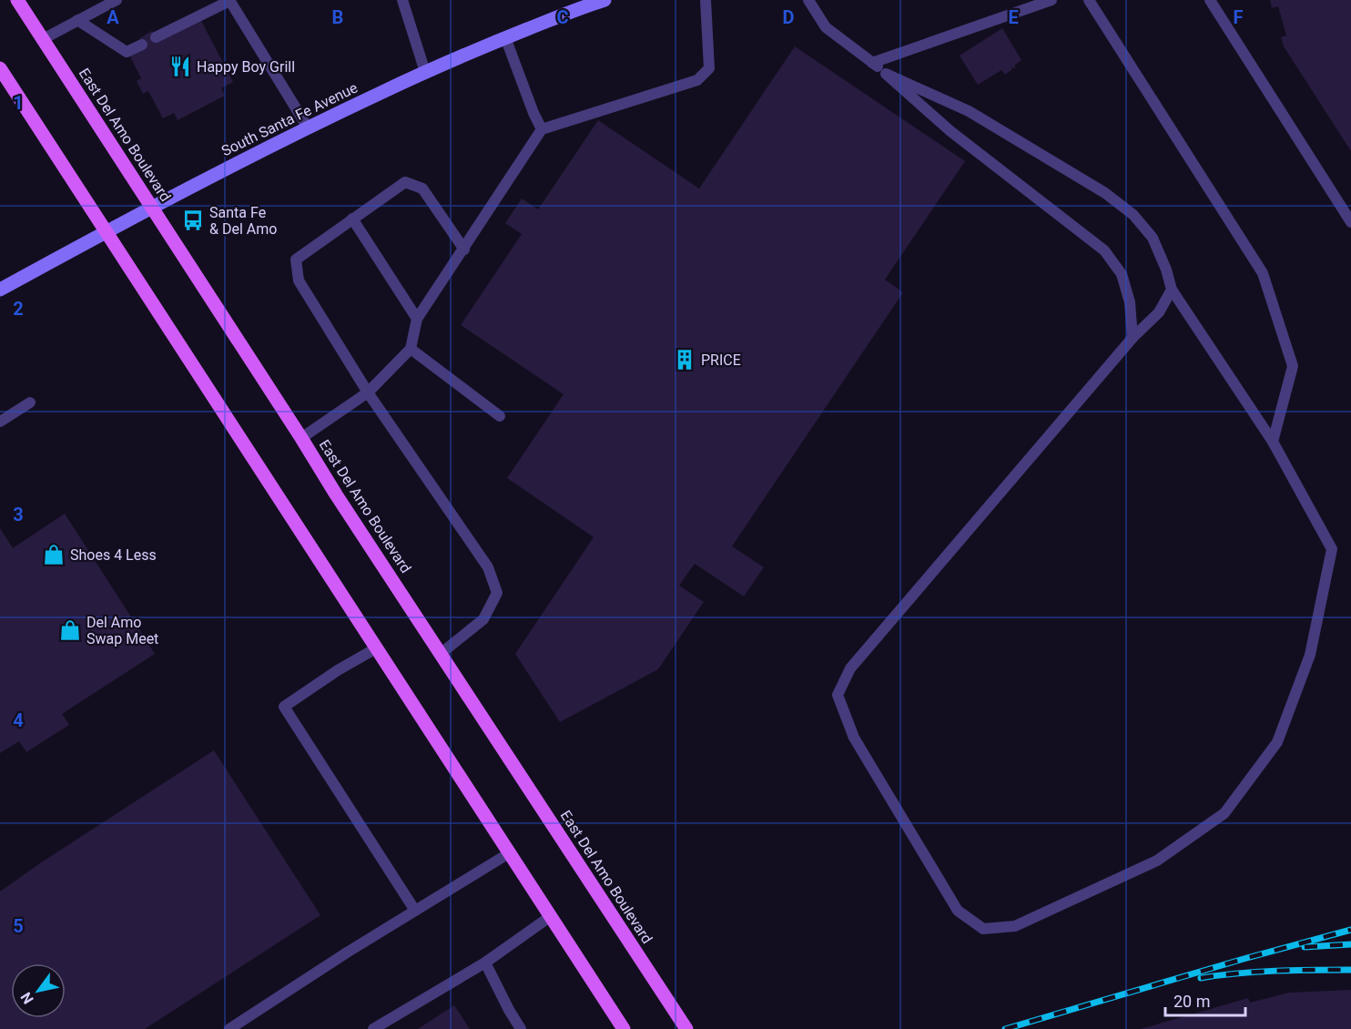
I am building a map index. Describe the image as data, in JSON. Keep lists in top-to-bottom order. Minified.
{"streets":{"main road":["South Santa Fe Avenue","East Del Amo Boulevard"]},"crossings":[["South Santa Fe Avenue","East Del Amo Boulevard"]],"places":{"restaurant":["Happy Boy Grill"],"bus stop":["Santa Fe & Del Amo"],"building":["PRICE"],"shop":["Shoes 4 Less","Del Amo Swap Meet"]},"scale_bar":"20 m","north":"bottom left","grid":{"columns":["A","B","C","D","E","F"],"rows":["1","2","3","4","5"]}}
